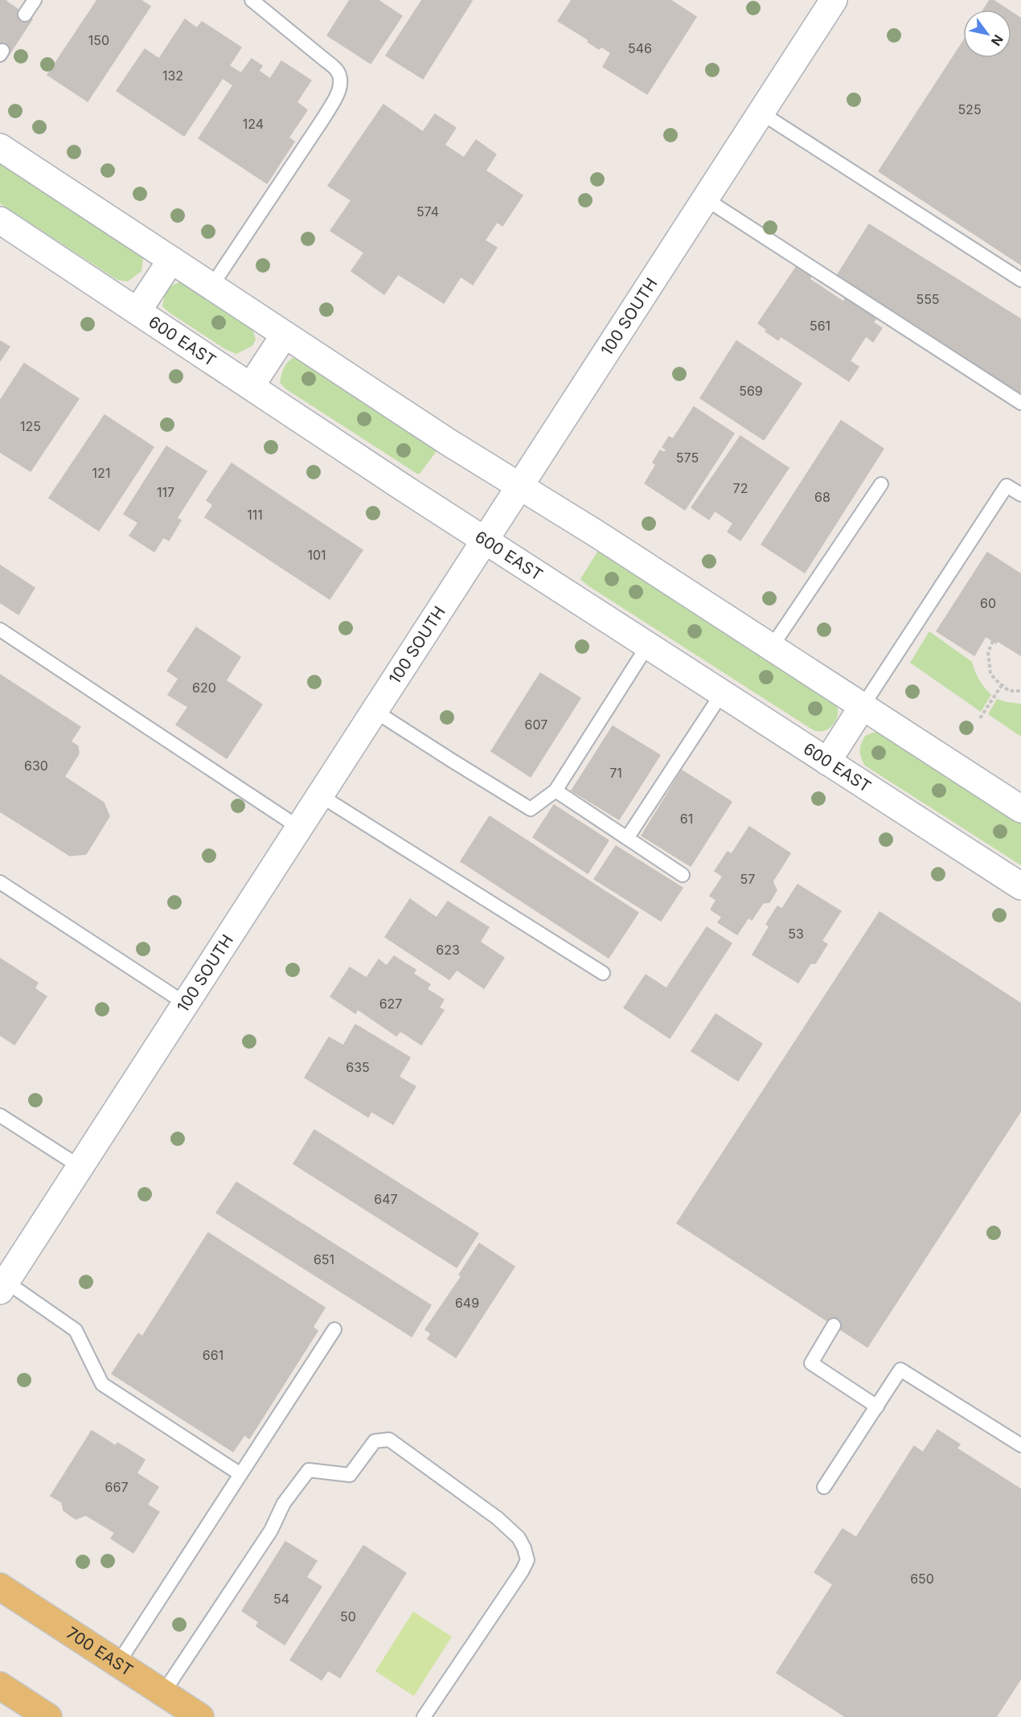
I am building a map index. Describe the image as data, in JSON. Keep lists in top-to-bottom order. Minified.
{"streets":{"main road":["700 EAST"],"street":["100 SOUTH","600 EAST"]},"crossings":[["100 SOUTH","600 EAST"]],"house_numbers":["150","546","132","525","124","574","555","561","569","125","575","121","72","117","68","111","101","60","620","607","630","71","61","57","53","623","627","635","647","651","649","661","667","650","54","50"],"north":"bottom right"}
